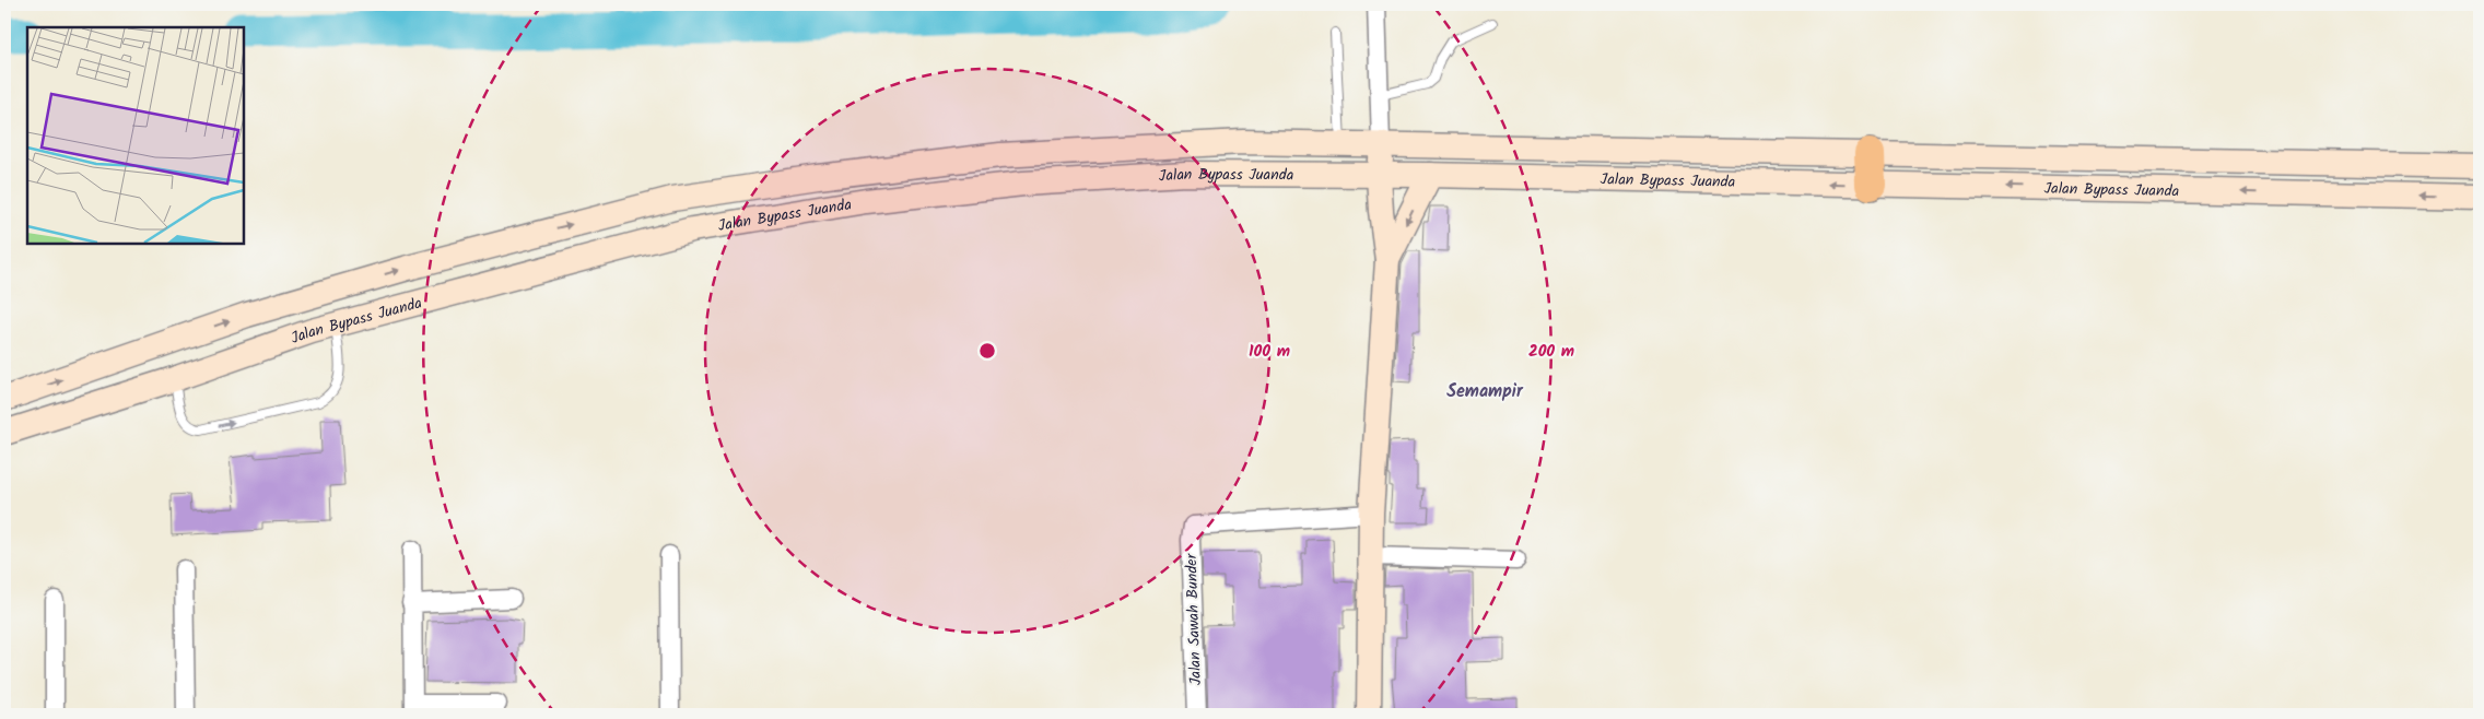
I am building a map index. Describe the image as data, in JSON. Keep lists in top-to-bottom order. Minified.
{"streets":{"main road":["Jalan Bypass Juanda"],"street":["Jalan Sawah Bunder"]},"districts":["Semampir"],"rings":["100 m","200 m"]}
